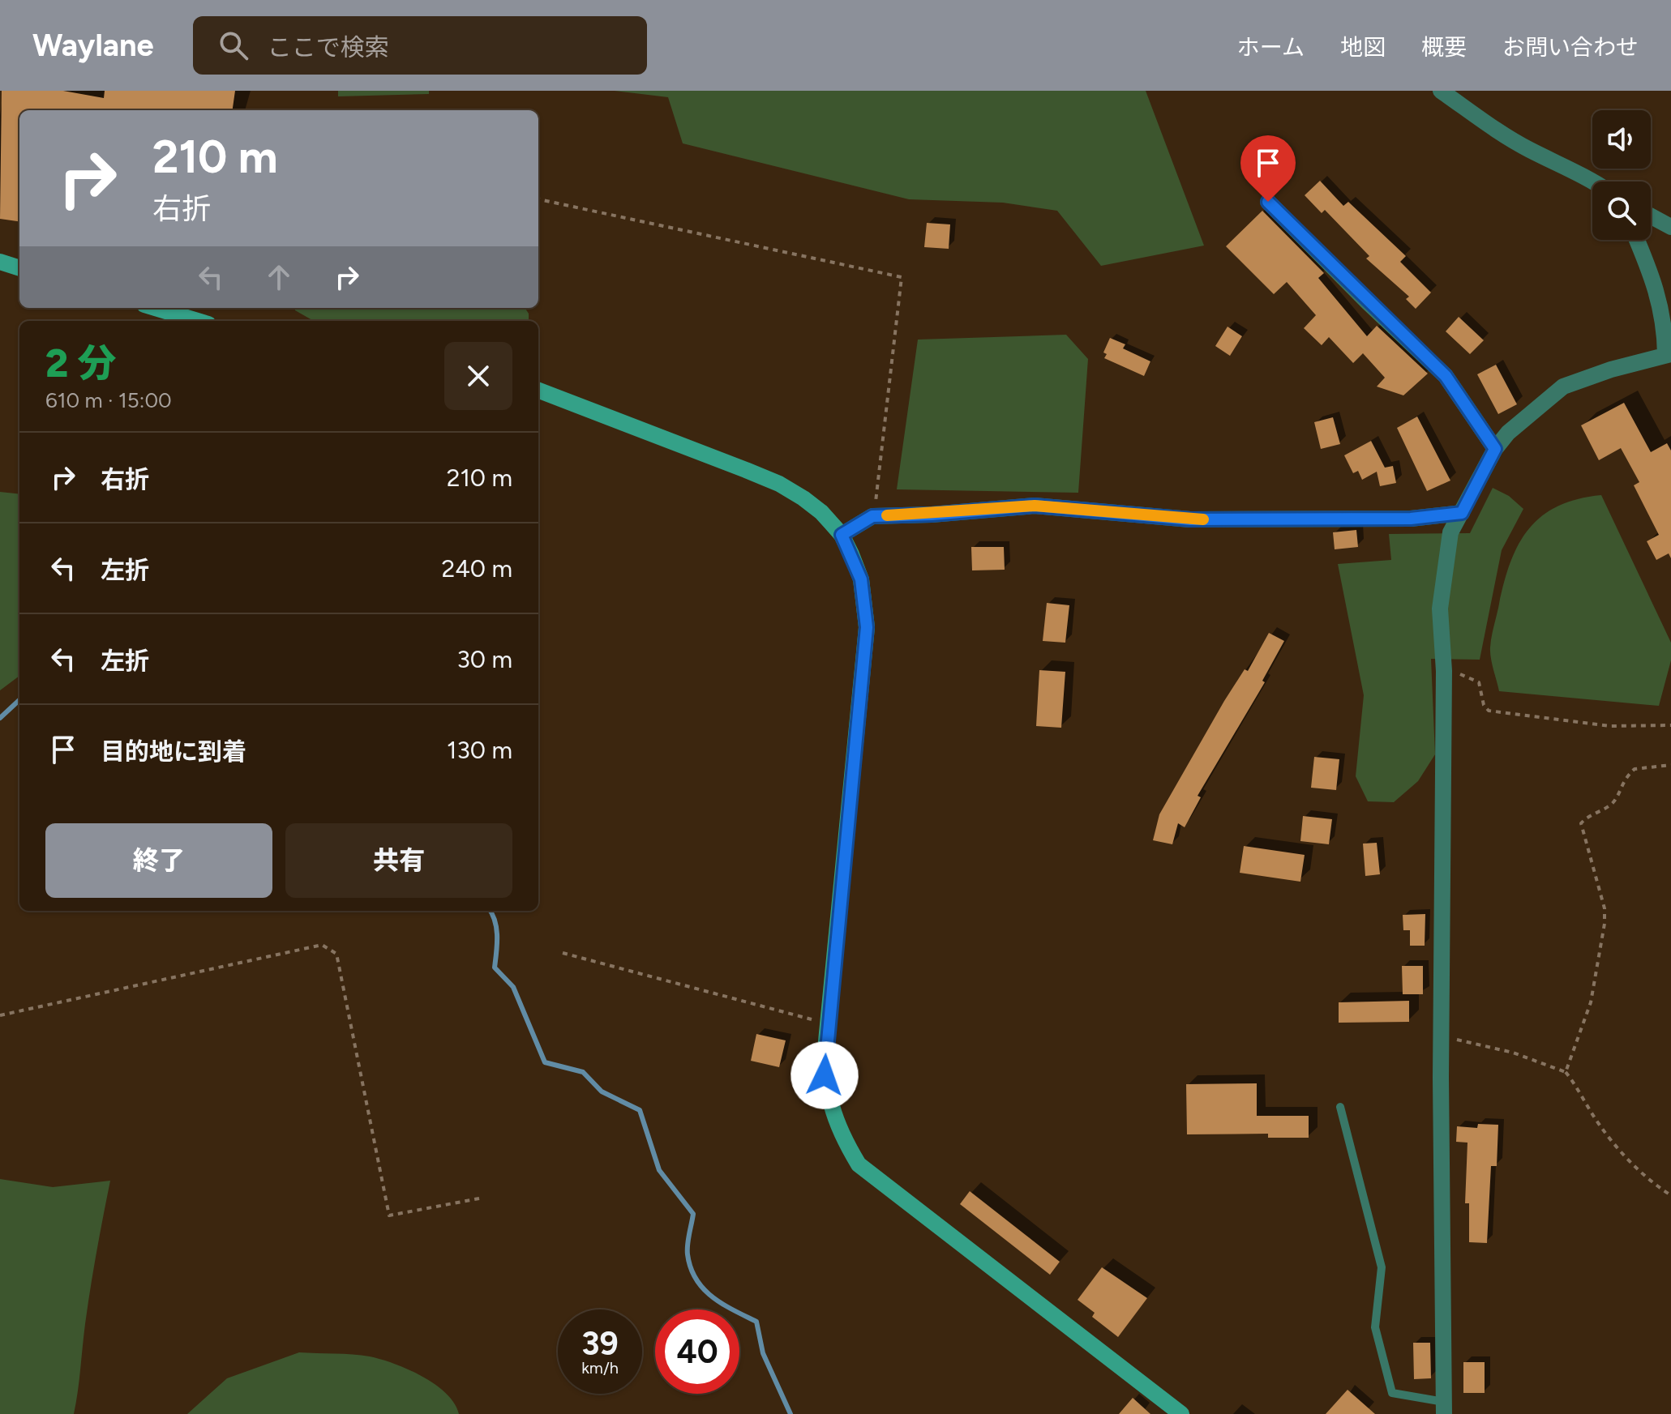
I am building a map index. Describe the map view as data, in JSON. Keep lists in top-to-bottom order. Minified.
{"page":{"header":"Waylane","search":"ここで検索","nav":["ホーム","地図","概要","お問い合わせ"],"turn":["210 m","右折"],"heading":["2 分","610 m · 15:00"],"list":[{"name":"右折","value":"210 m"},{"name":"左折","value":"240 m"},{"name":"左折","value":"30 m"},{"name":"目的地に到着","value":"130 m"}],"buttons":["終了","共有"],"speed":"39 km/h","limit":"40"}}
